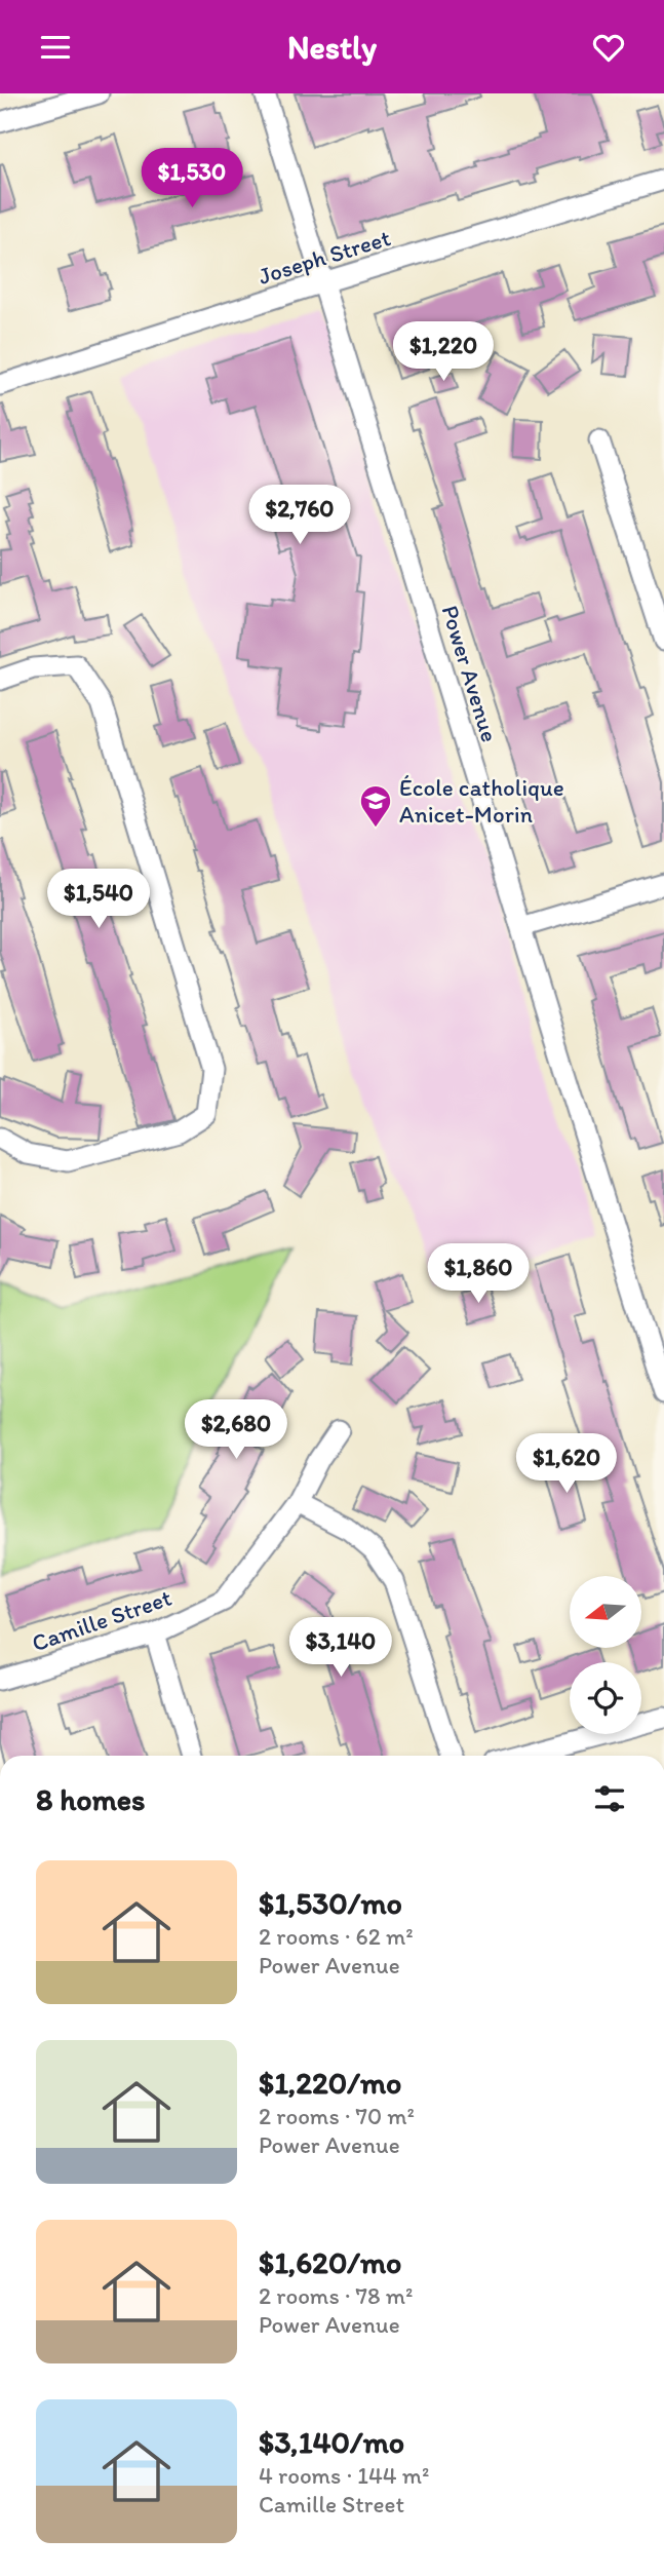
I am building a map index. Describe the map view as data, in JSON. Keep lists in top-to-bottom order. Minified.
{"streets":{"street":["Joseph Street","Power Avenue","Camille Street"]},"crossings":[["Joseph Street","Power Avenue"]],"places":{"school or university":["École catholique Anicet-Morin"]},"north":"left","page":{"header":"Nestly","price":["$1,530","$1,220","$2,760","$1,540","$1,860","$2,680","$1,620","$3,140"],"heading":"8 homes","list":[{"name":"$1,530/mo","note":"2 rooms · 62 m² · Power Avenue"},{"name":"$1,220/mo","note":"2 rooms · 70 m² · Power Avenue"},{"name":"$1,620/mo","note":"2 rooms · 78 m² · Power Avenue"},{"name":"$3,140/mo","note":"4 rooms · 144 m² · Camille Street"}]}}
